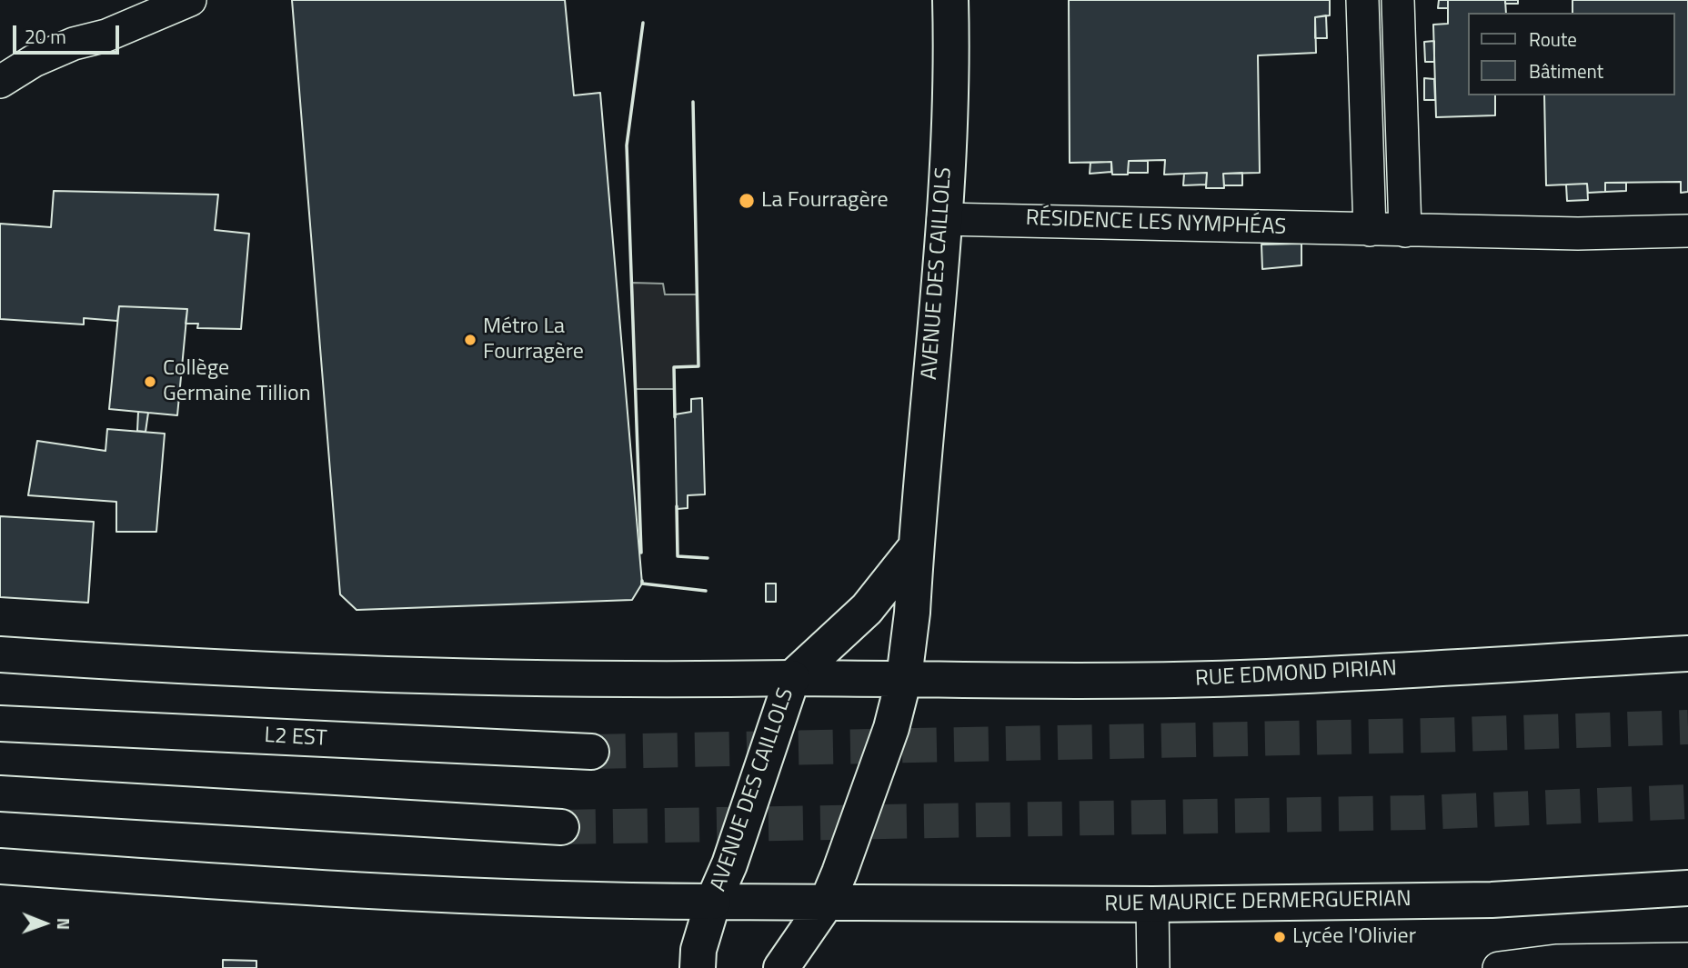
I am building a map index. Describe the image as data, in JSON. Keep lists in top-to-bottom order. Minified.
{"streets":{"main road":["AVENUE DES CAILLOLS","RUE EDMOND PIRIAN","L2 EST","RUE MAURICE DERMERGUERIAN"],"street":["RÉSIDENCE LES NYMPHÉAS"]},"crossings":[["RÉSIDENCE LES NYMPHÉAS","AVENUE DES CAILLOLS"],["AVENUE DES CAILLOLS","RUE EDMOND PIRIAN"],["AVENUE DES CAILLOLS","RUE MAURICE DERMERGUERIAN"]],"places":["La Fourragère","Métro La Fourragère","Collège Germaine Tillion","Lycée l'Olivier"],"legend":["Route","Bâtiment"],"scale_bar":"20 m","north":"right"}
